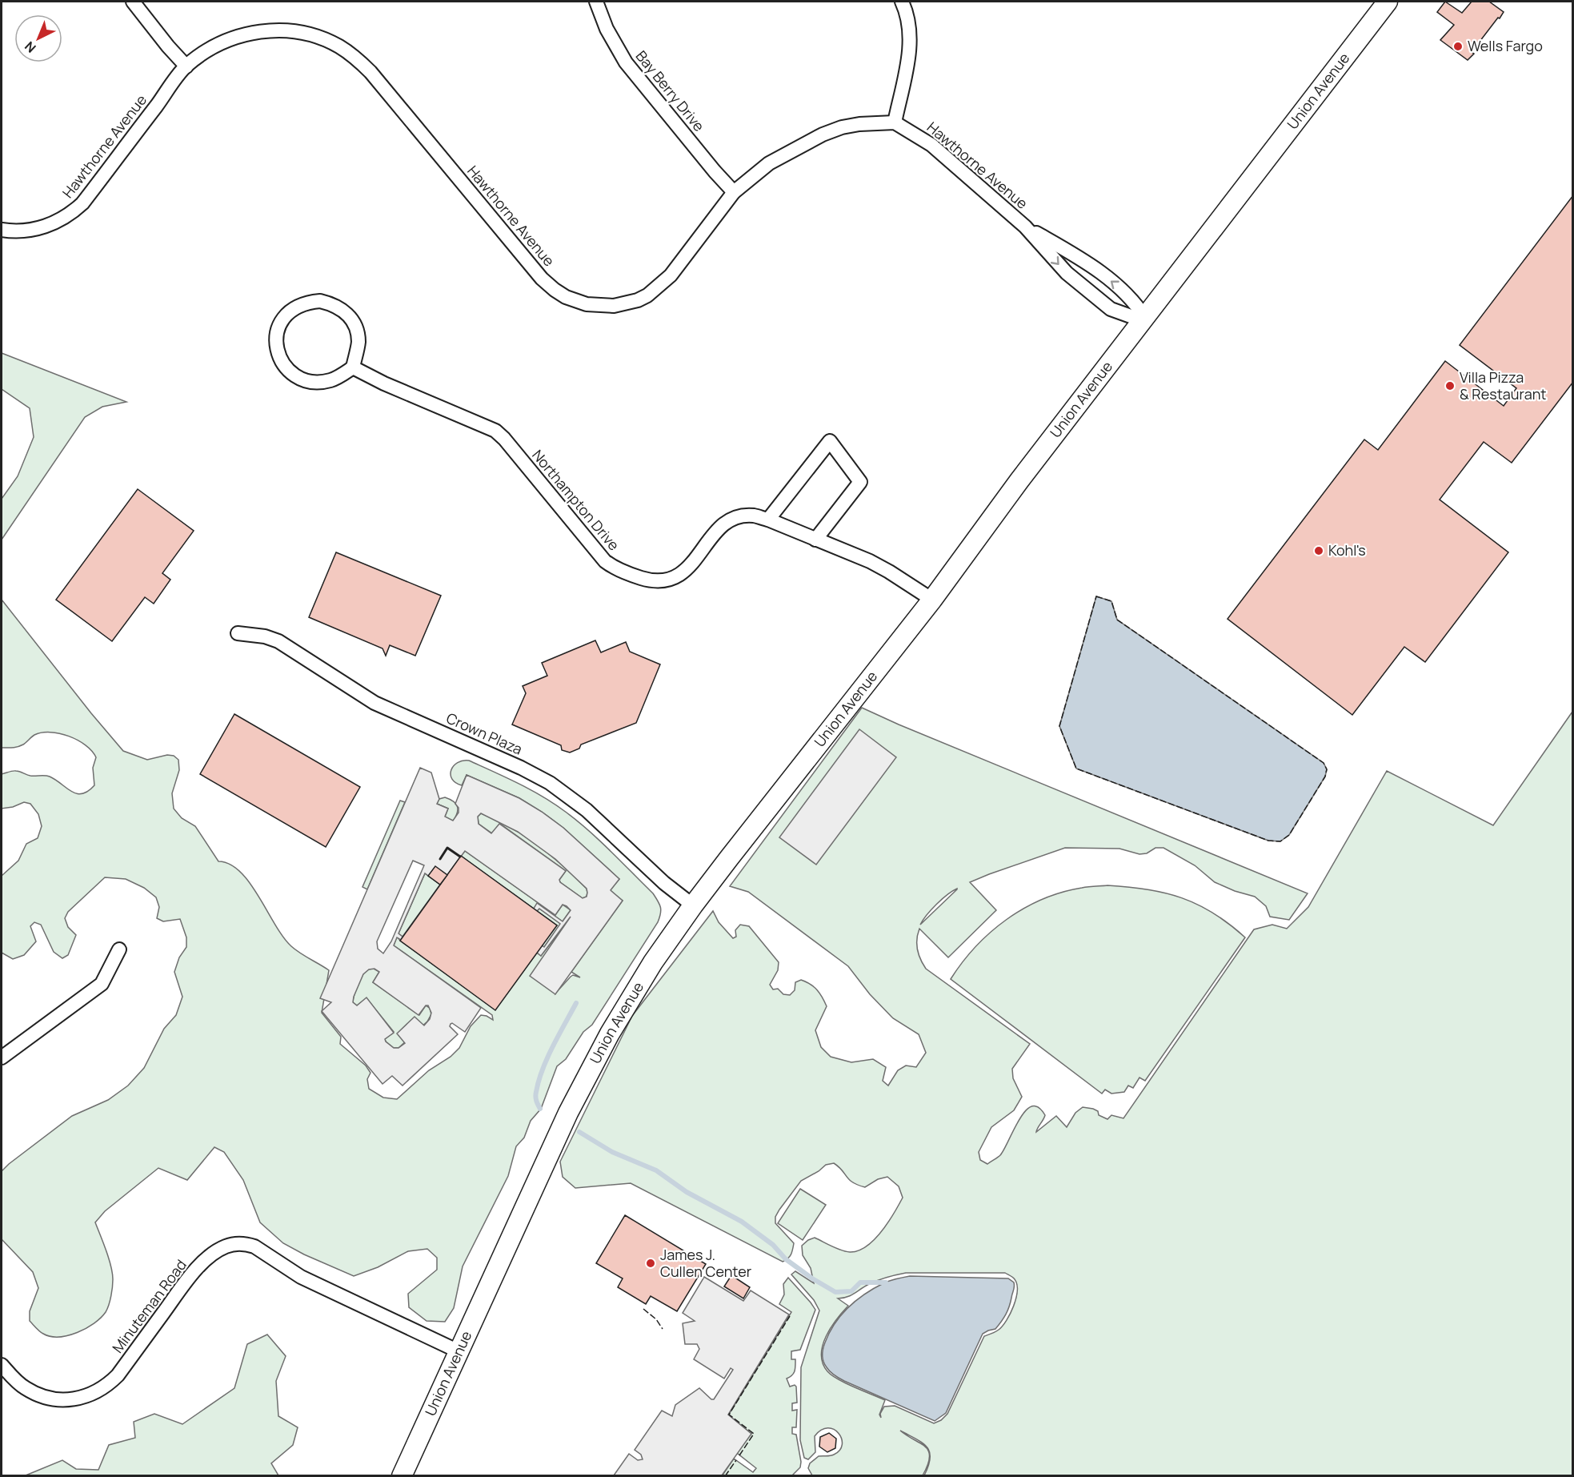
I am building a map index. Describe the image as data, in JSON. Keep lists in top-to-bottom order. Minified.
{"streets":{"street":["Bay Berry Drive","Union Avenue","Hawthorne Avenue","Northampton Drive","Crown Plaza","Minuteman Road"]},"crossings":[["Bay Berry Drive","Hawthorne Avenue"],["Union Avenue","Hawthorne Avenue"],["Union Avenue","Northampton Drive"],["Union Avenue","Crown Plaza"],["Union Avenue","Minuteman Road"]],"places":["Wells Fargo","Villa Pizza & Restaurant","Kohl's","James J. Cullen Center"],"north":"bottom left"}
